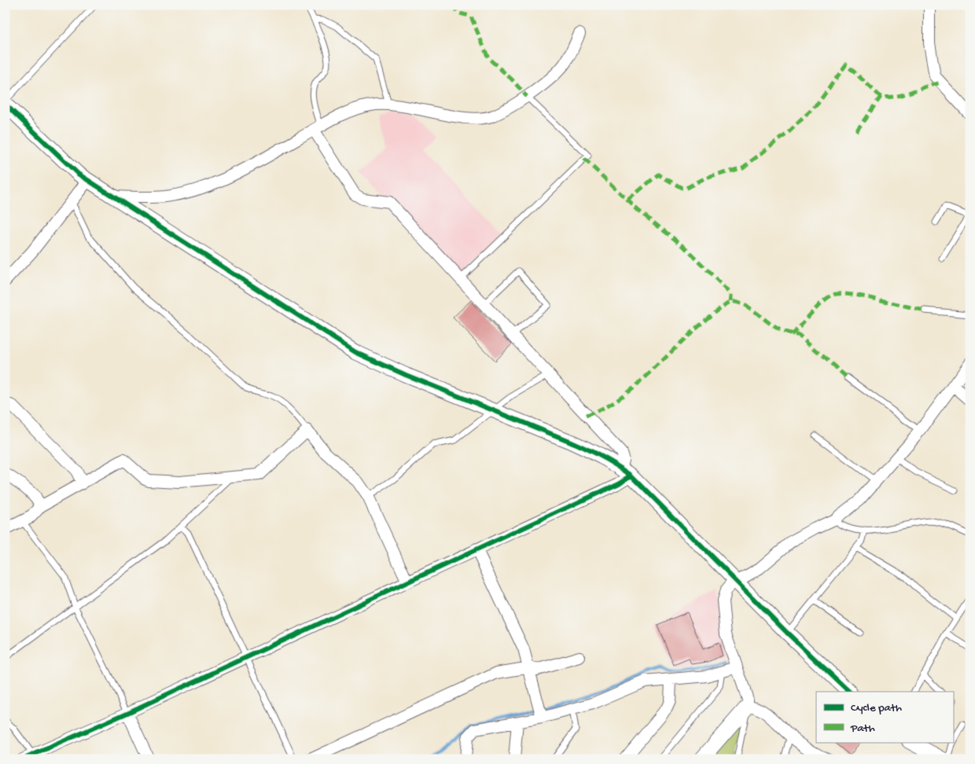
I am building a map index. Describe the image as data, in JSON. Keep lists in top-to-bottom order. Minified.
{"legend":["Cycle path","Path"]}
